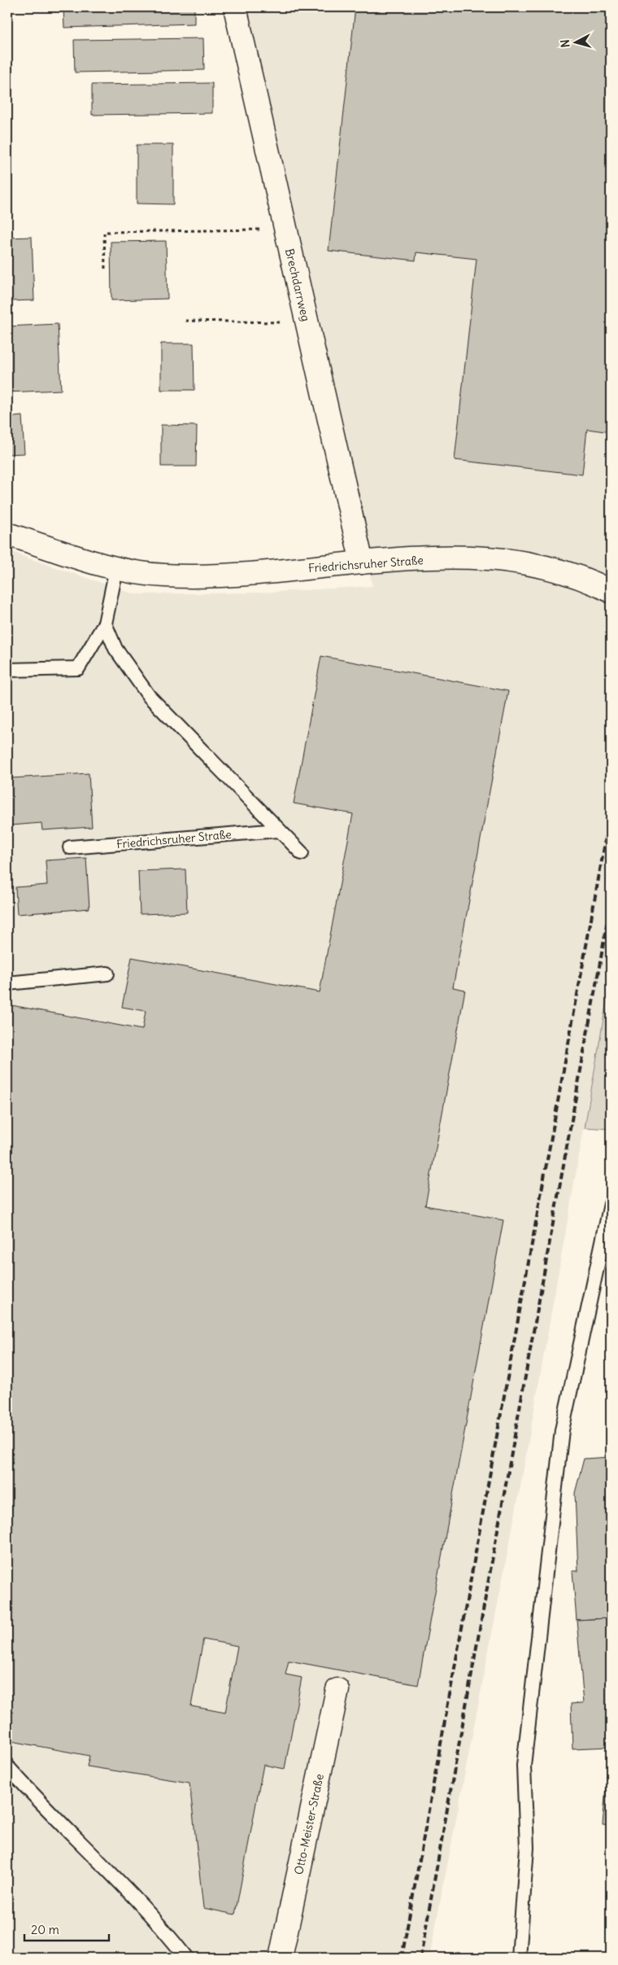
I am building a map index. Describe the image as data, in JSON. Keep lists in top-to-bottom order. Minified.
{"streets":{"street":["Brechdarrweg","Friedrichsruher Straße","Otto-Meister-Straße"]},"crossings":[["Brechdarrweg","Friedrichsruher Straße"]],"scale_bar":"20 m","north":"left"}
